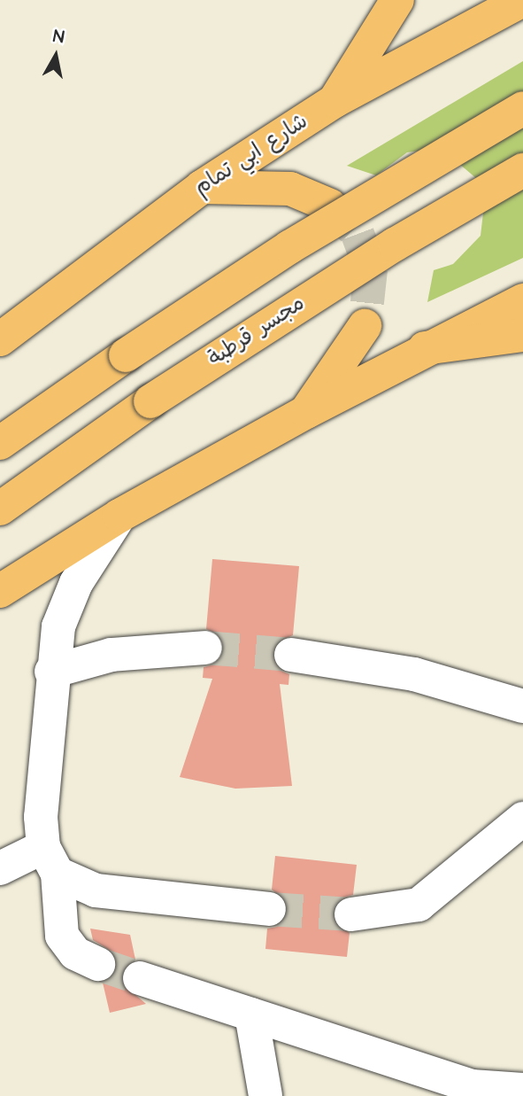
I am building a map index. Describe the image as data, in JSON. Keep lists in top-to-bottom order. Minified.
{"streets":{"main road":["شارع ابي تمام","مجسر قرطبة"]},"north":"top"}
